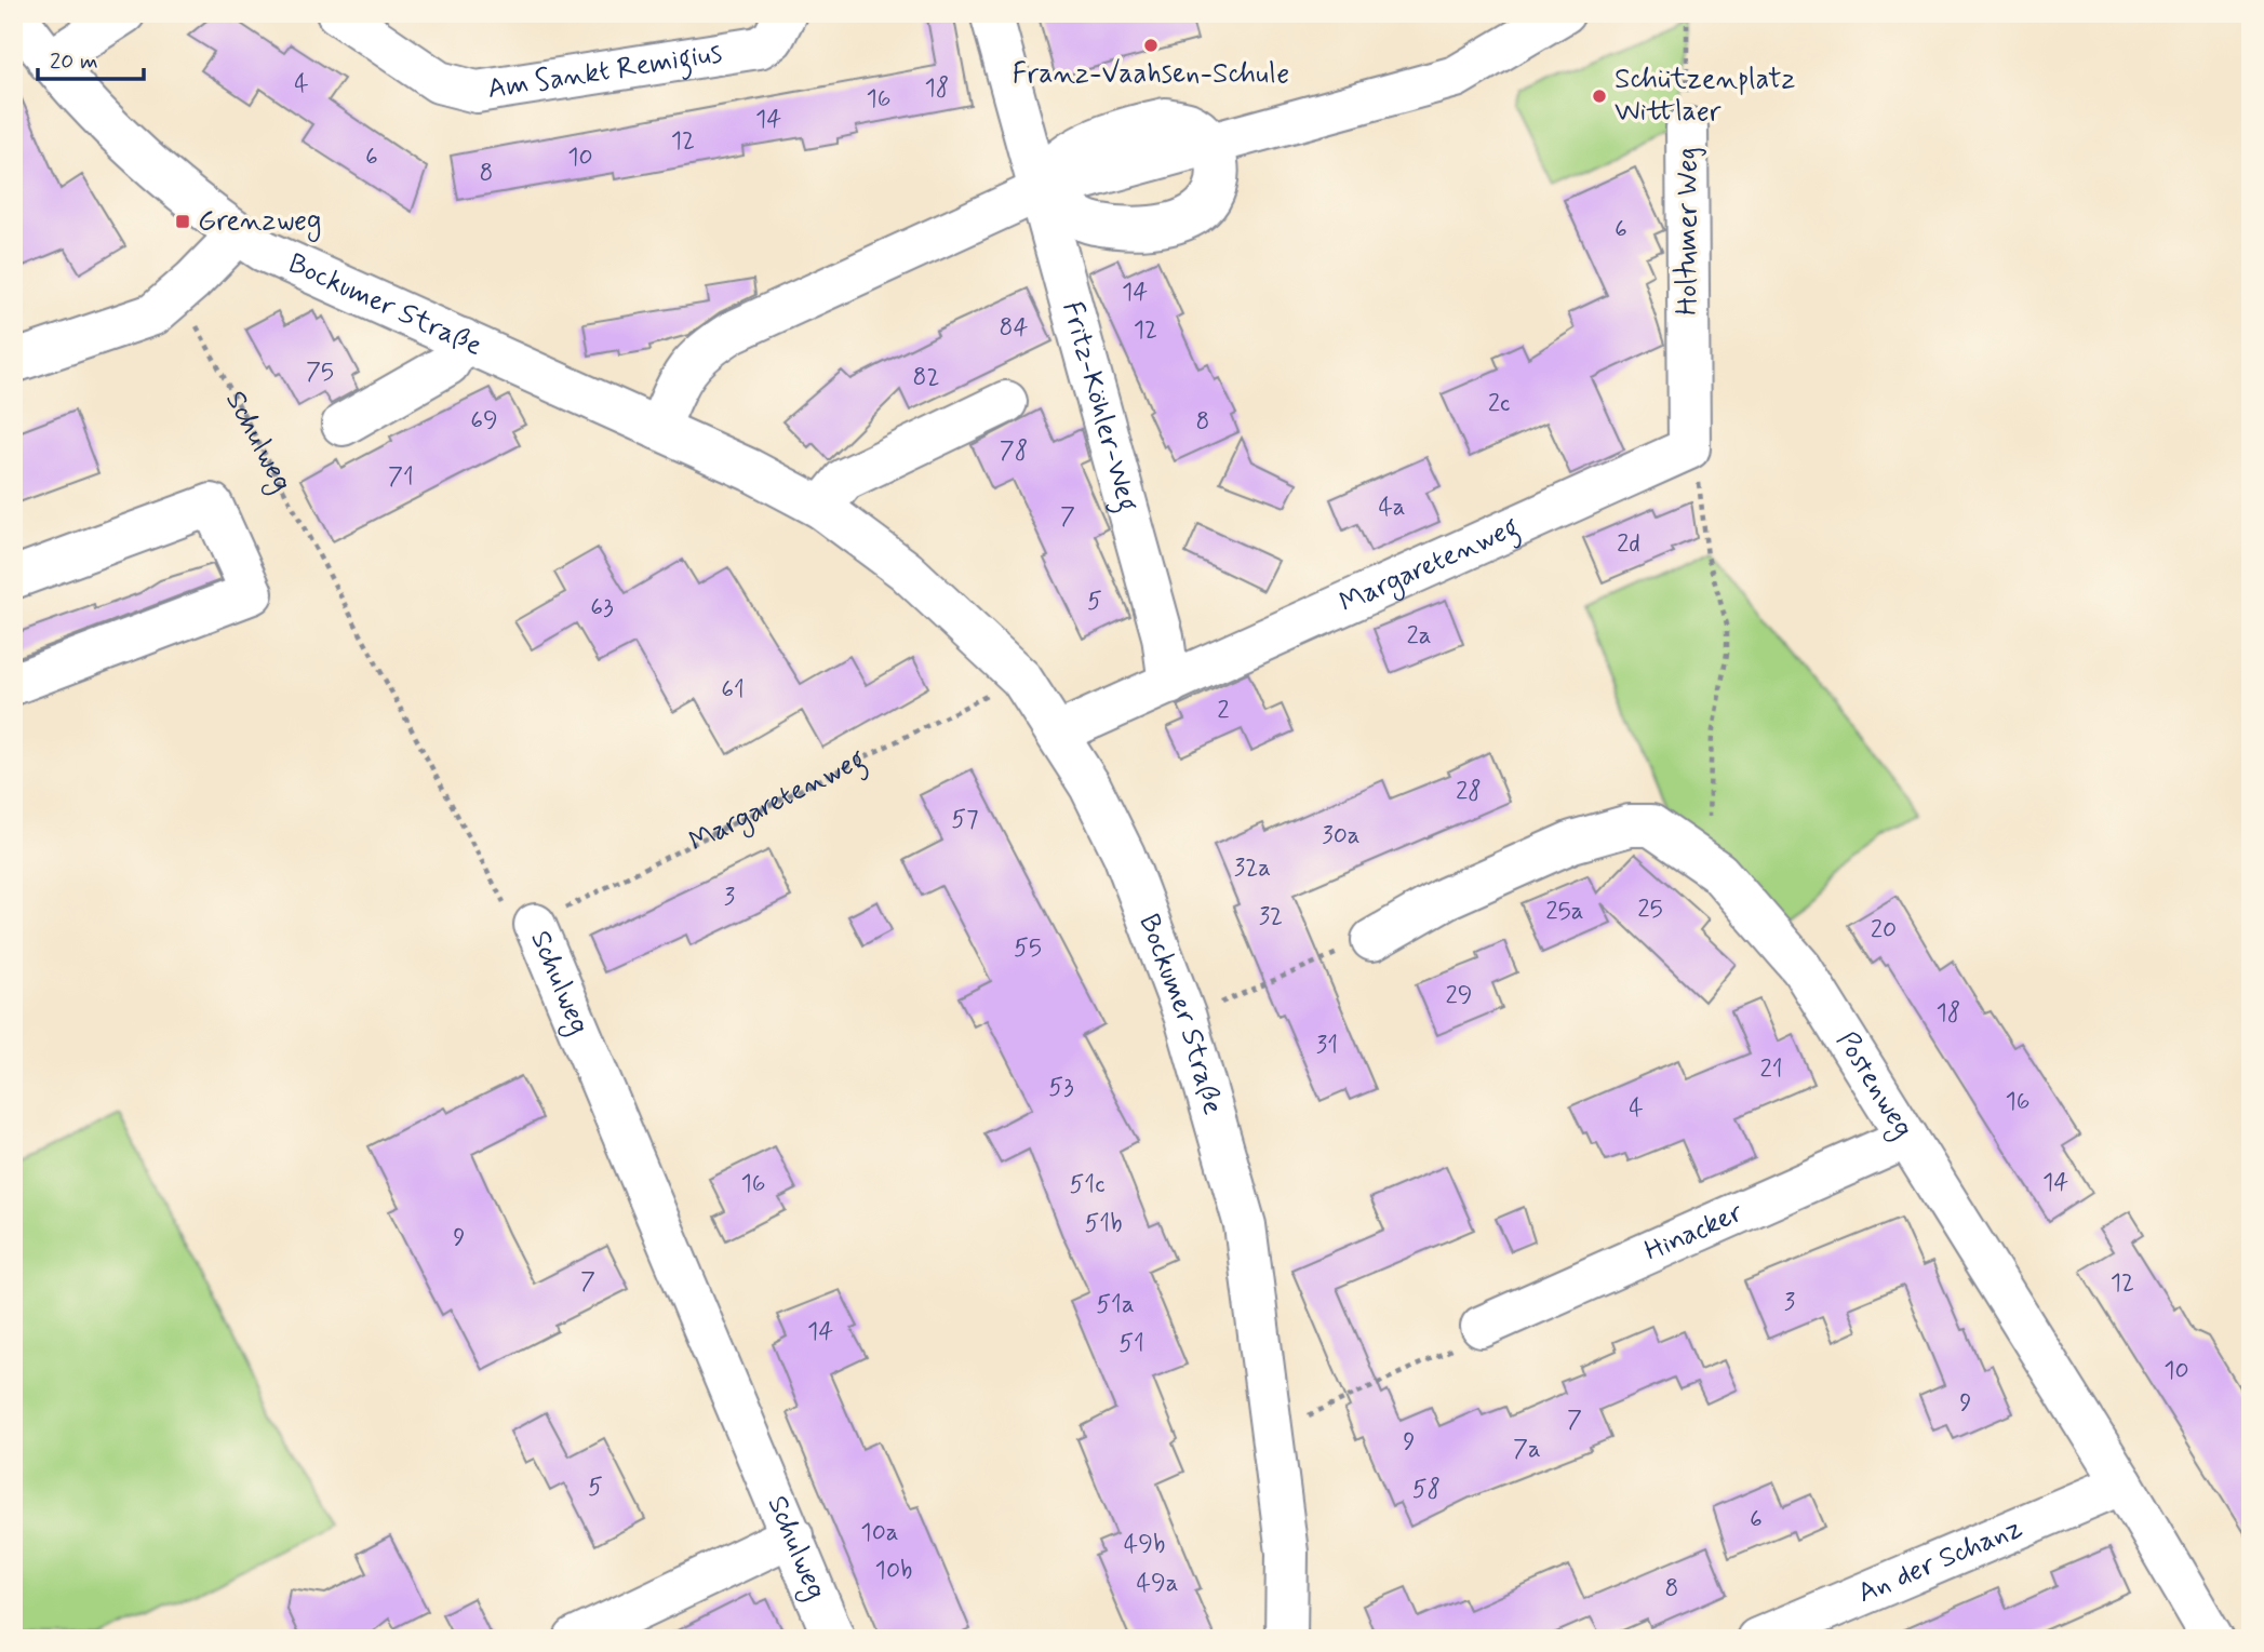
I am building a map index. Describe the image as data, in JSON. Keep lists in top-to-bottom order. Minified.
{"streets":{"street":["Am Sankt Remigius","Holtumer Weg","Bockumer Straße","Fritz-Köhler-Weg","Schulweg","Margaretenweg","Postenweg","Hinacker","An der Schanz"]},"crossings":[["Holtumer Weg","Margaretenweg"],["Bockumer Straße","Margaretenweg"],["Fritz-Köhler-Weg","Margaretenweg"],["Schulweg","Margaretenweg"],["Postenweg","Hinacker"],["Postenweg","An der Schanz"]],"places":{"other":["Franz-Vaahsen-Schule","Schützenplatz Wittlaer"],"transit":["Grenzweg"]},"house_numbers":["4","18","16","14","12","6","10","8","6","14","84","12","75","82","2c","69","8","78","71","4a","7","2d","5","63","2a","61","2","28","57","30a","32a","3","25","25a","32","20","55","29","18","31","21","53","16","4","14","16","51c","51b","9","7","12","3","51a","14","51","10","9","7","9","7a","5","58","6","10a","49b","10b","49a","8"],"scale_bar":"20 m"}
